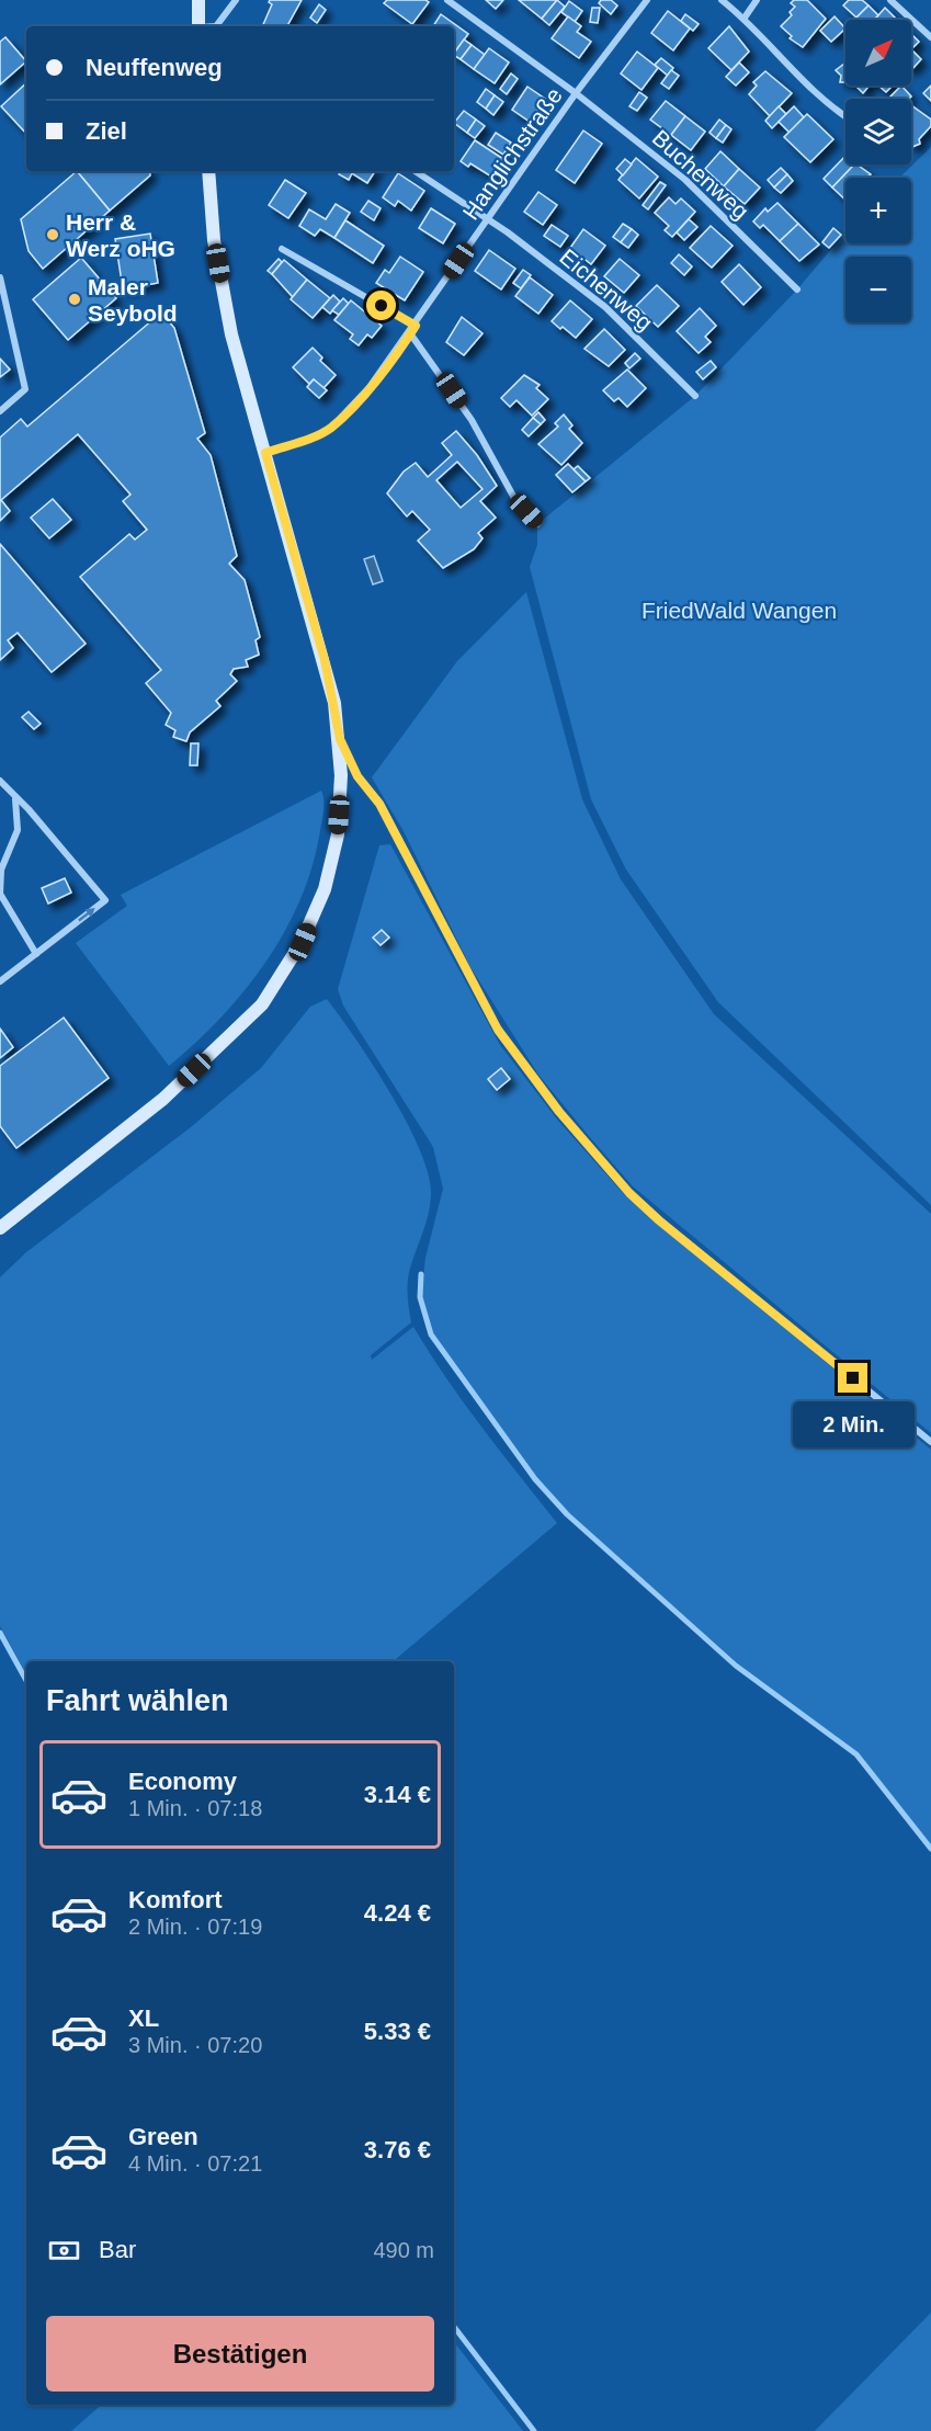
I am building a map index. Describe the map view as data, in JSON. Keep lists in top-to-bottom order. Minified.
{"streets":{"street":["Hanglichstraße","Buchenweg","Eichenweg"]},"crossings":[["Hanglichstraße","Buchenweg"],["Hanglichstraße","Eichenweg"]],"parks":["FriedWald Wangen"],"places":["Herr & Werz oHG","Maler Seybold"],"north":"top right","page":{"map_buttons":["+","−"],"banner":["Neuffenweg","Ziel"],"bubble":"2 Min.","heading":"Fahrt wählen","list":[{"name":"Economy","note":"1 Min. · 07:18","value":"3.14 €"},{"name":"Komfort","note":"2 Min. · 07:19","value":"4.24 €"},{"name":"XL","note":"3 Min. · 07:20","value":"5.33 €"},{"name":"Green","note":"4 Min. · 07:21","value":"3.76 €"}],"pay":["Bar","490 m"],"buttons":"Bestätigen"}}
